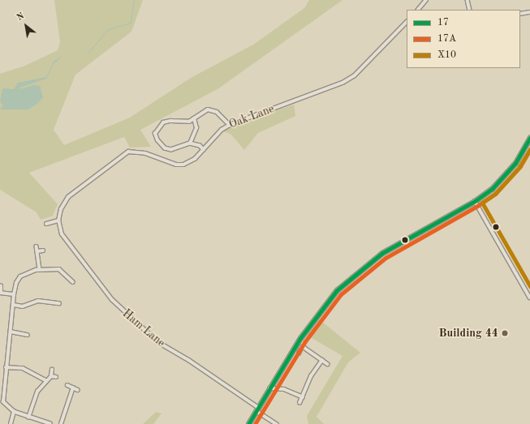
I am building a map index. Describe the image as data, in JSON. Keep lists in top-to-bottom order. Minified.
{"streets":{"street":["Oak Lane","Ham Lane"]},"crossings":[["Oak Lane","Ham Lane"]],"places":["Building 44"],"lines":["transit line 17","transit line 17A","transit line X10"],"legend":["17","17A","X10"],"north":"top left"}
